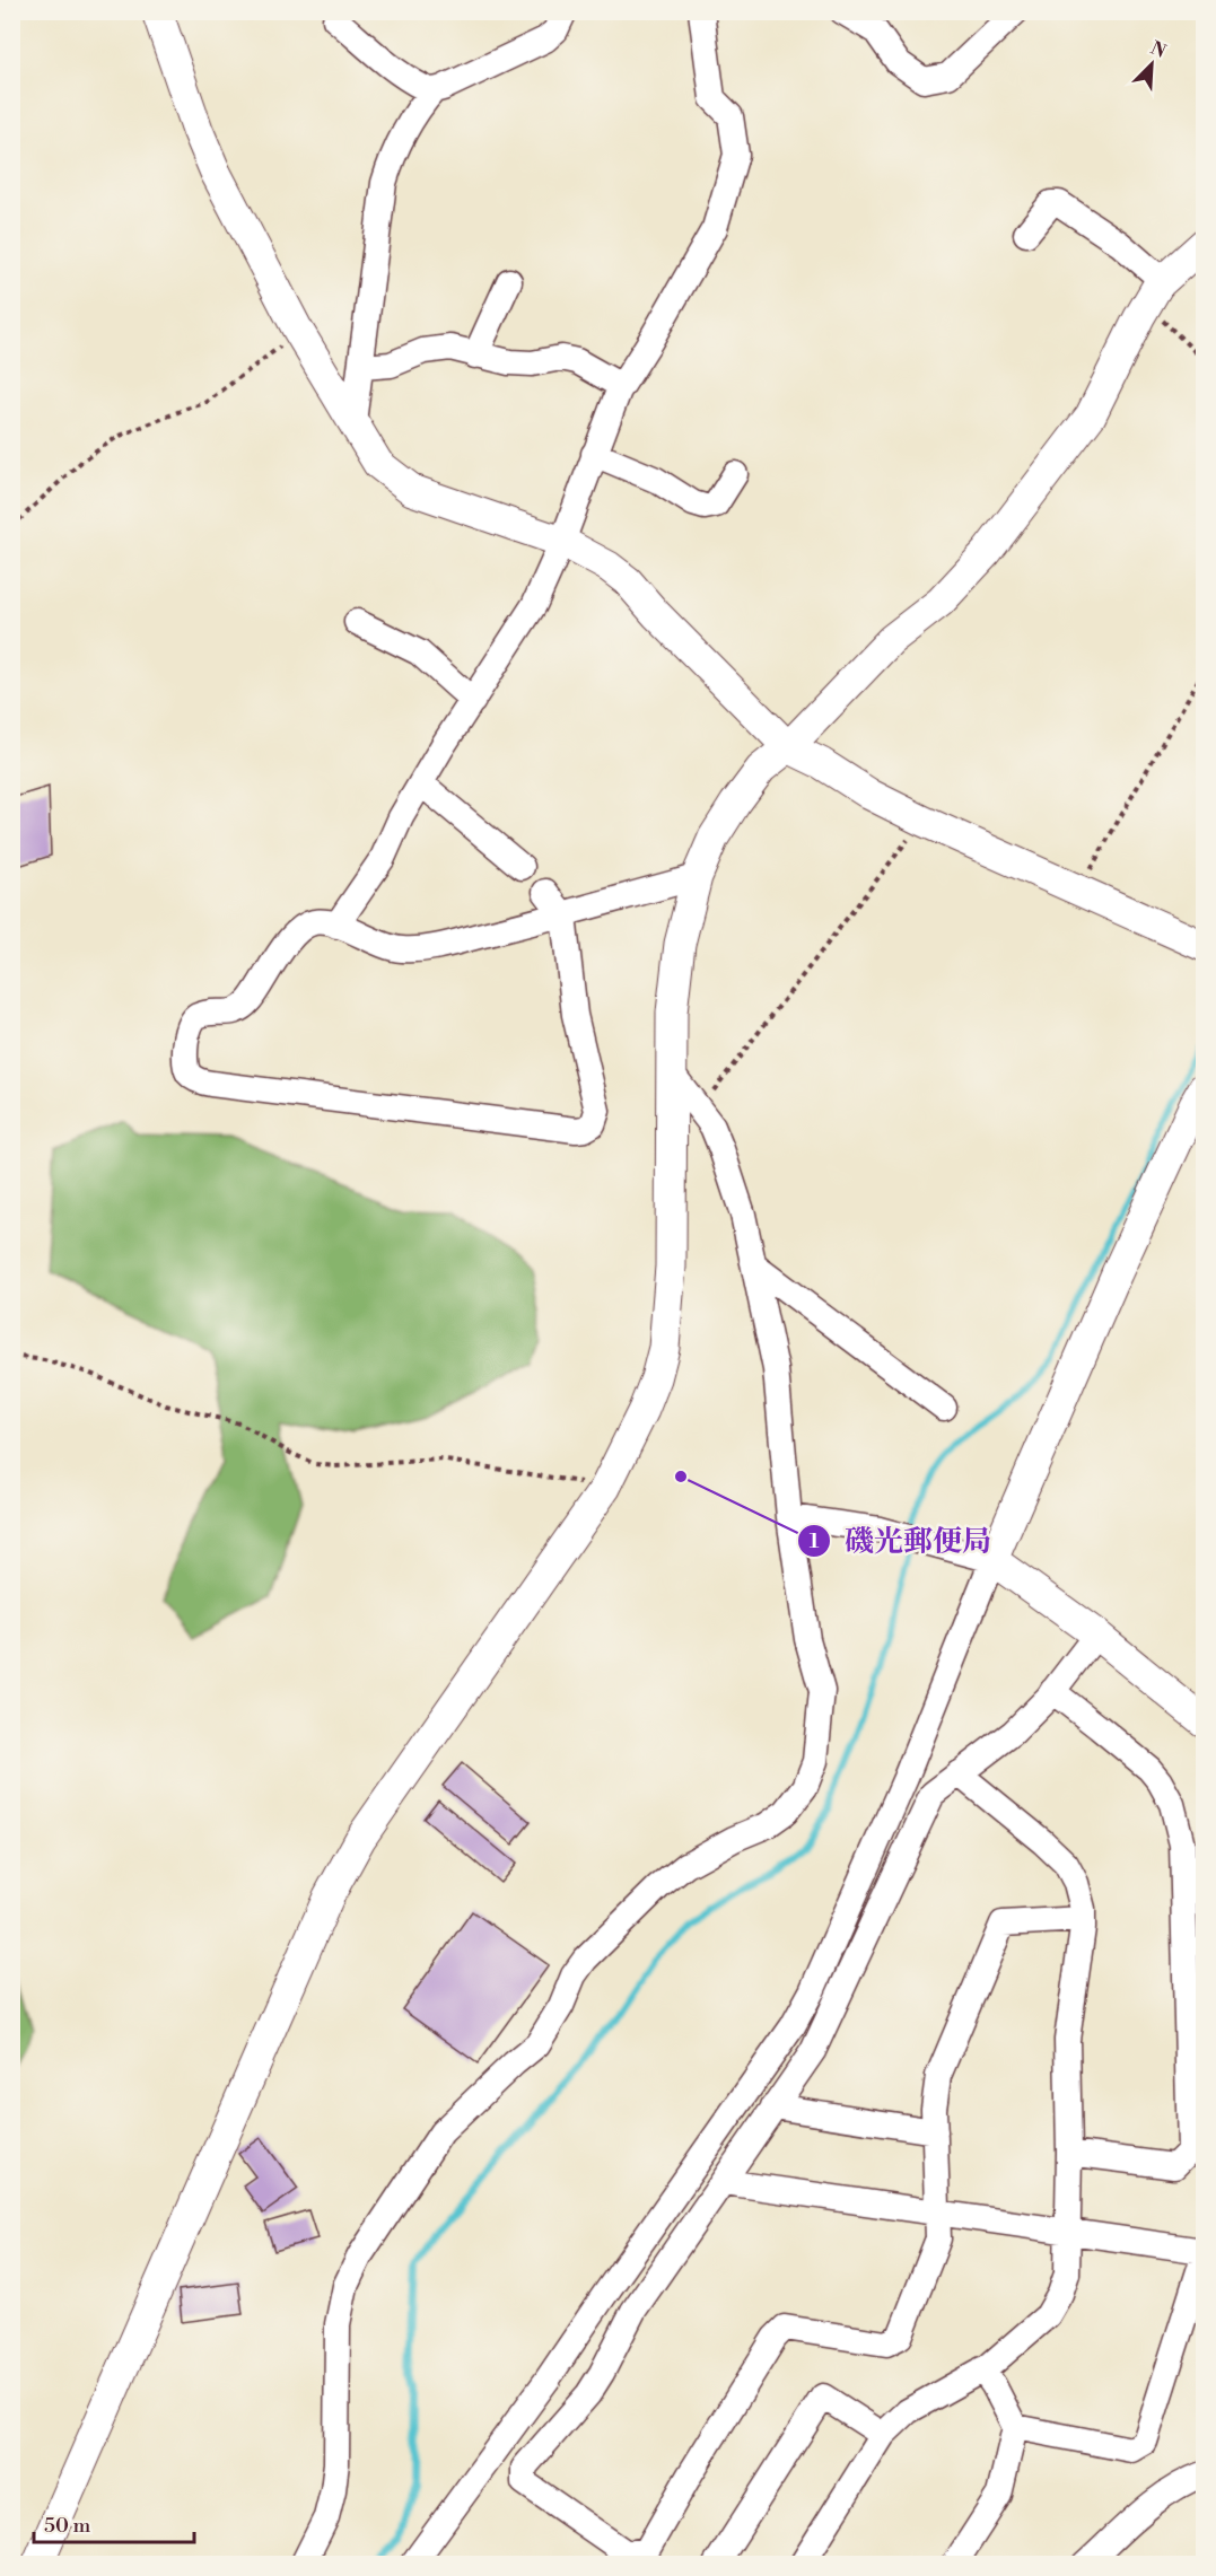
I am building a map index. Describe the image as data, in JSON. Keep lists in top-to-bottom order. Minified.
{"places":["磯光郵便局"],"scale_bar":"50 m","north":"top right"}
